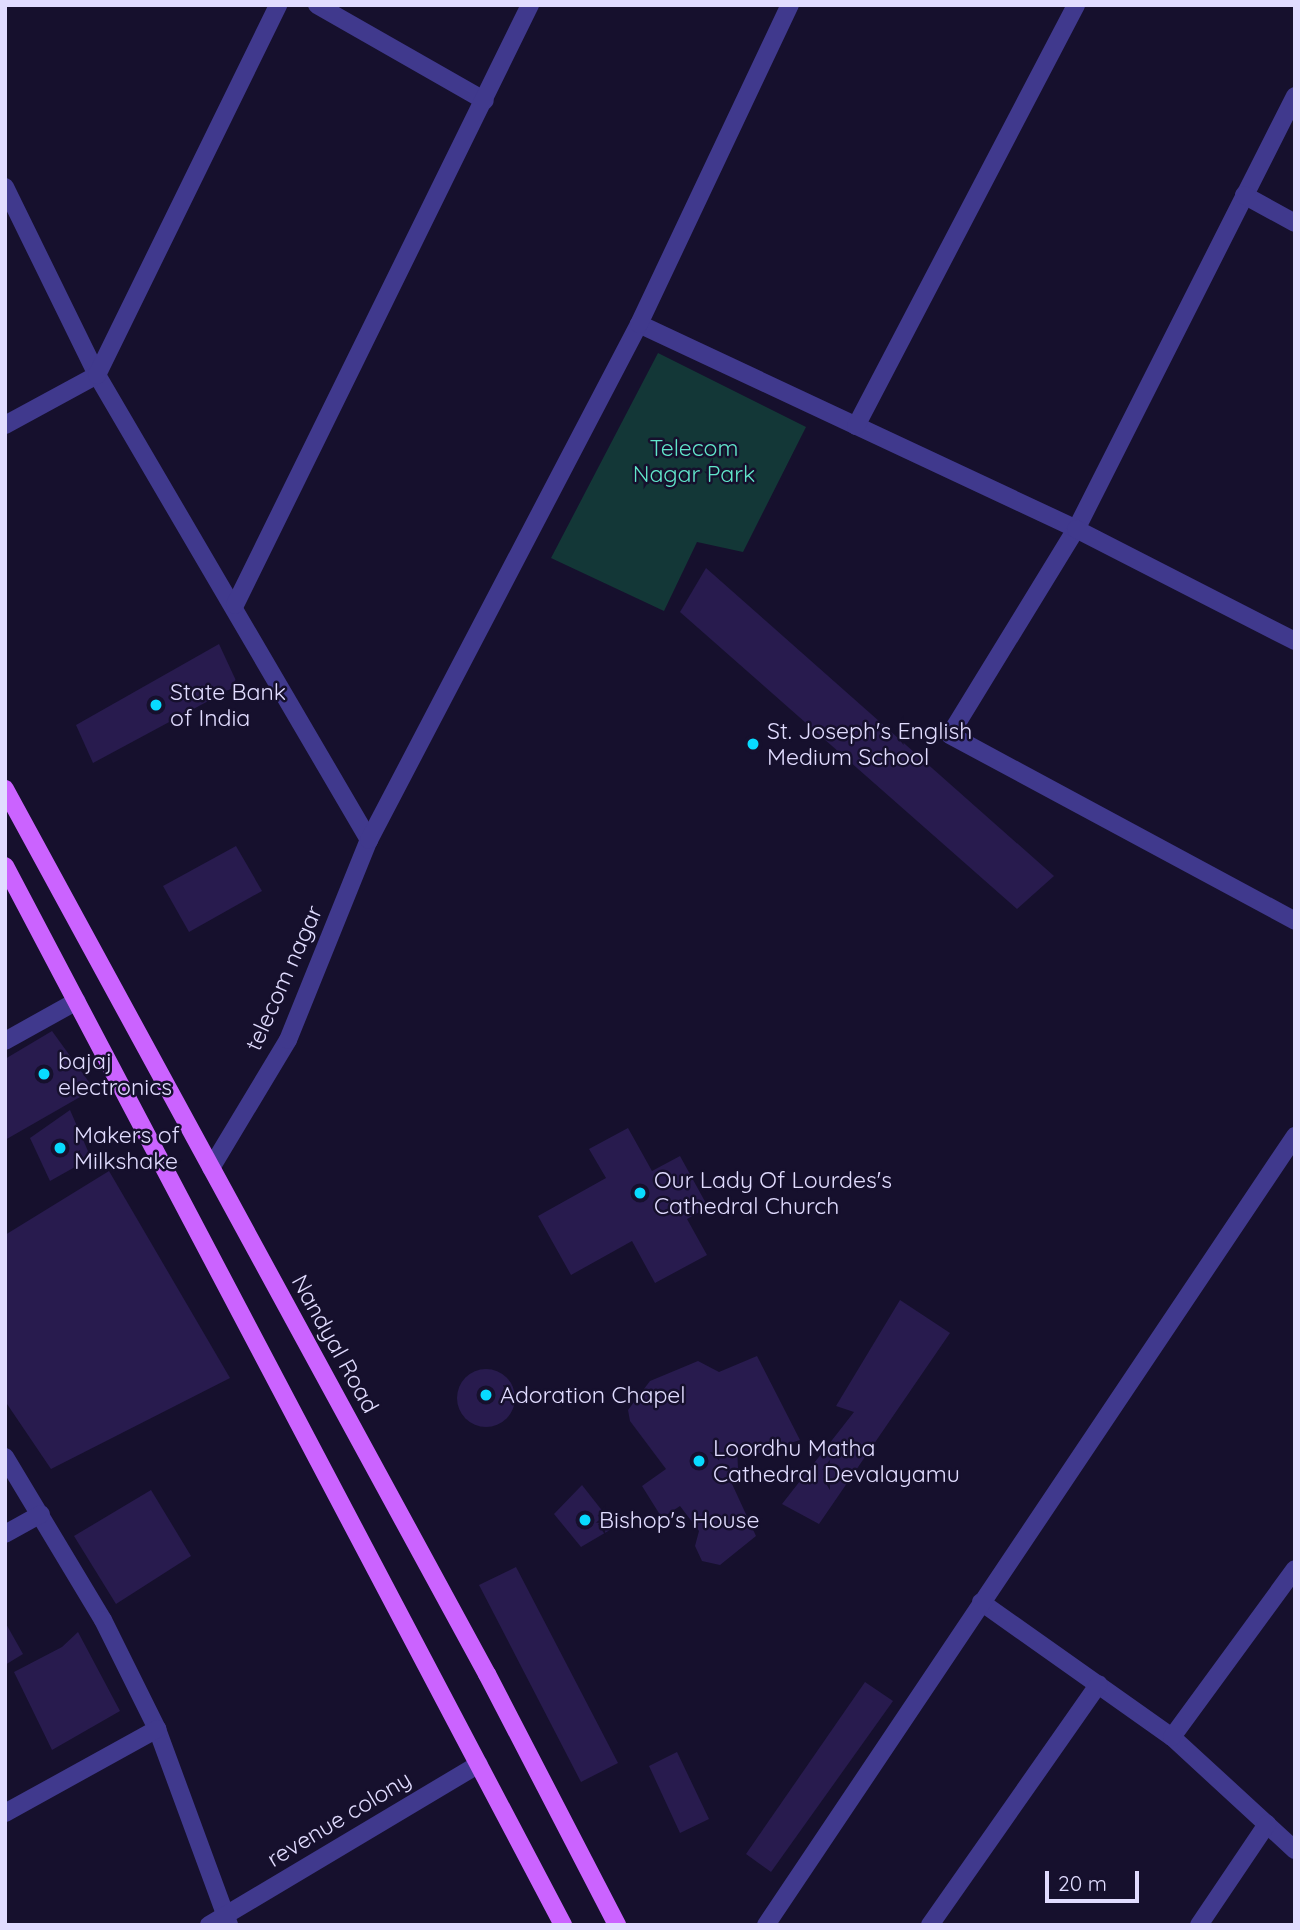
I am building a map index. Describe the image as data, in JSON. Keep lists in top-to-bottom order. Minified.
{"streets":{"main road":["Nandyal Road"],"street":["telecom nagar","revenue colony"]},"crossings":[["telecom nagar","Nandyal Road"]],"parks":["Telecom Nagar Park"],"places":["State Bank of India","St. Joseph's English Medium School","bajaj electronics","Makers of Milkshake","Our Lady Of Lourdes's Cathedral Church","Adoration Chapel","Loordhu Matha Cathedral Devalayamu","Bishop's House"],"scale_bar":"20 m"}
